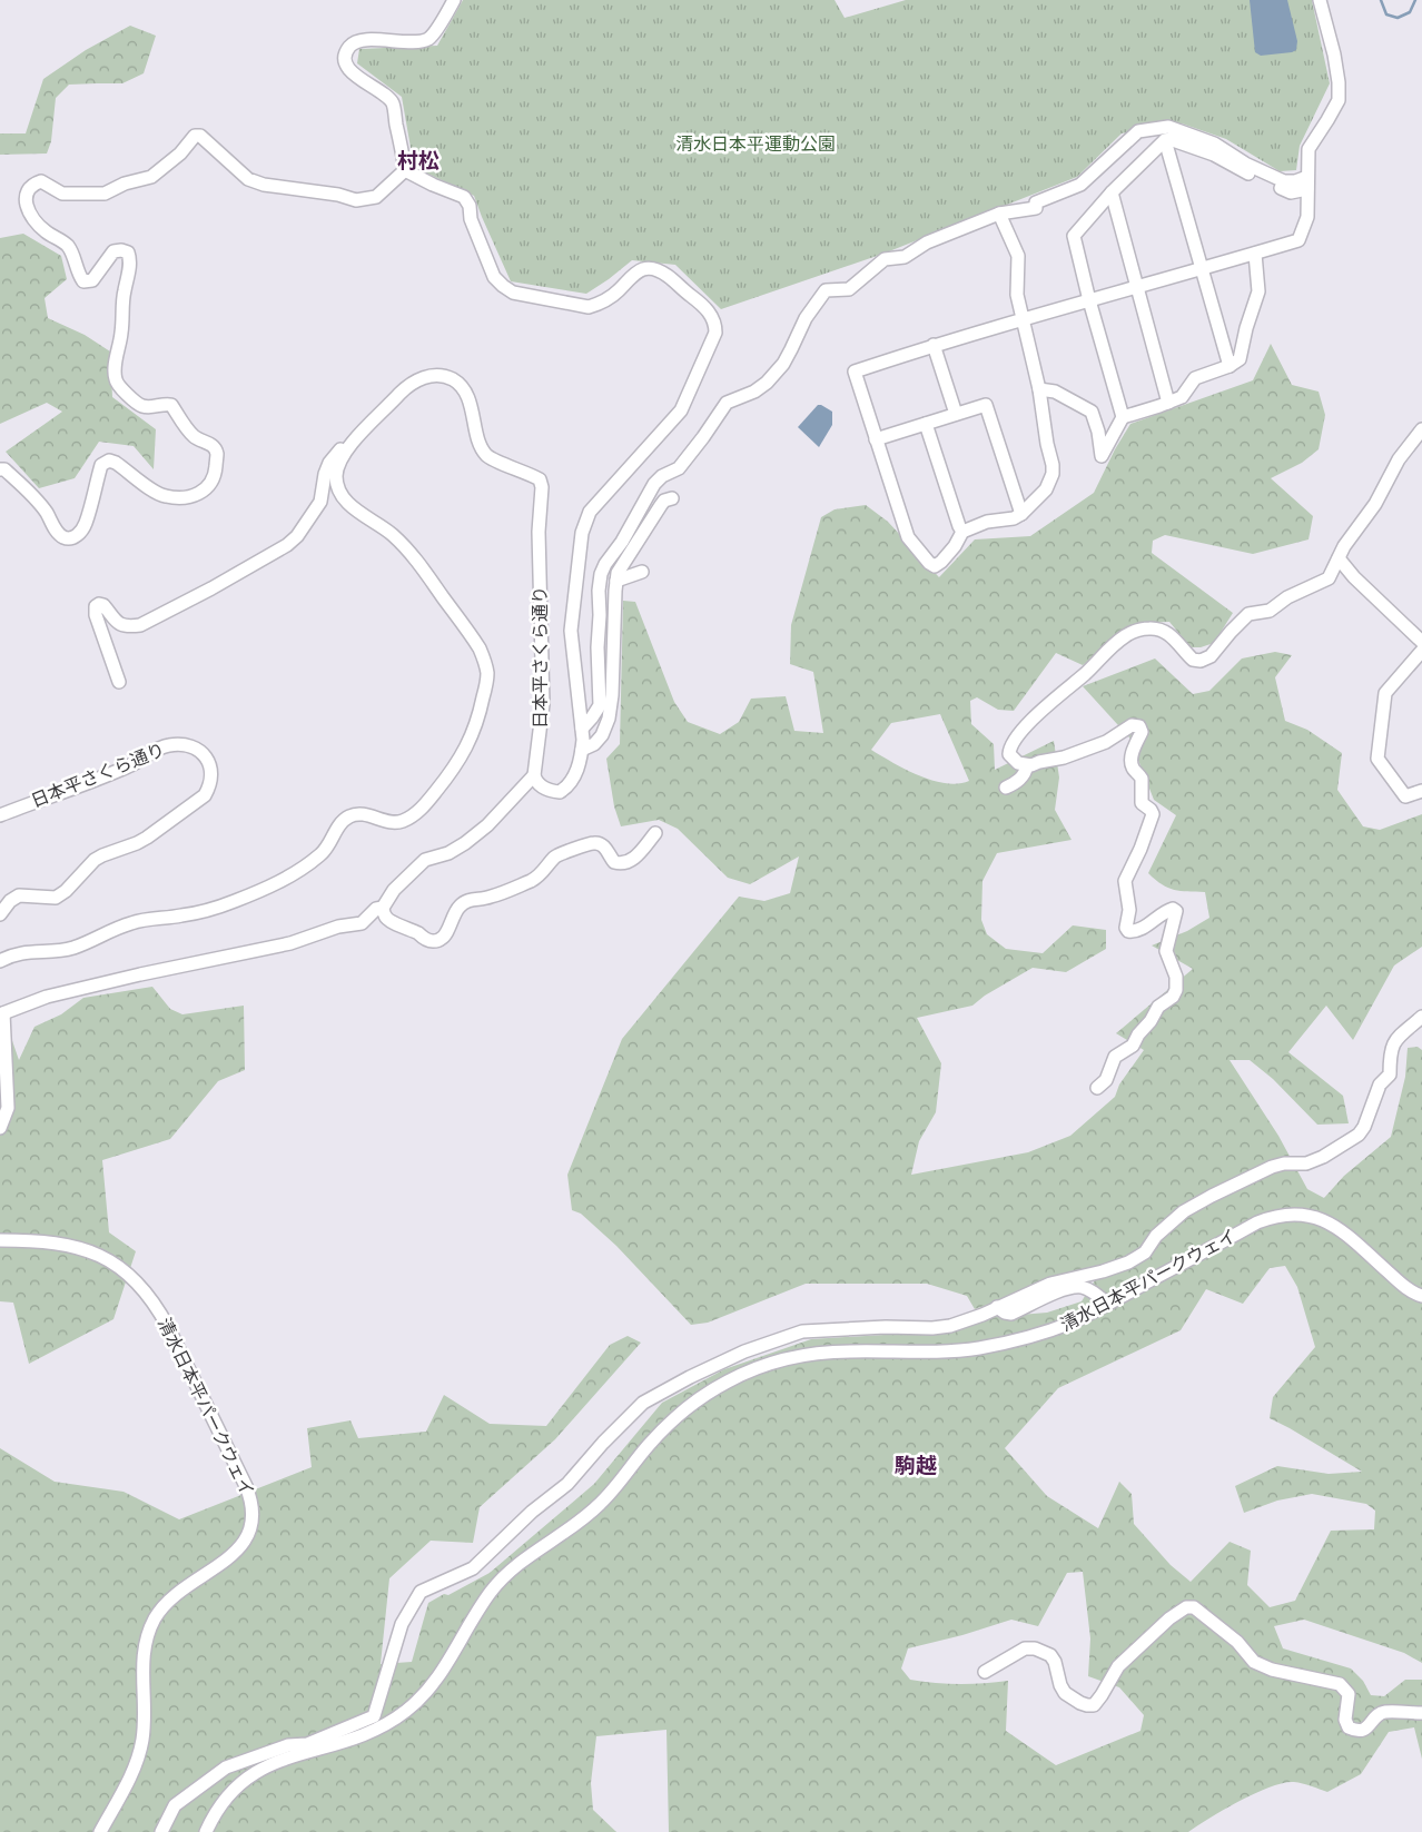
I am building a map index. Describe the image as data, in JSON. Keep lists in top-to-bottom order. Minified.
{"streets":{"street":["日本平さくら通り","清水日本平パークウェイ"]},"districts":["村松","駒越"],"parks":["清水日本平運動公園"]}
